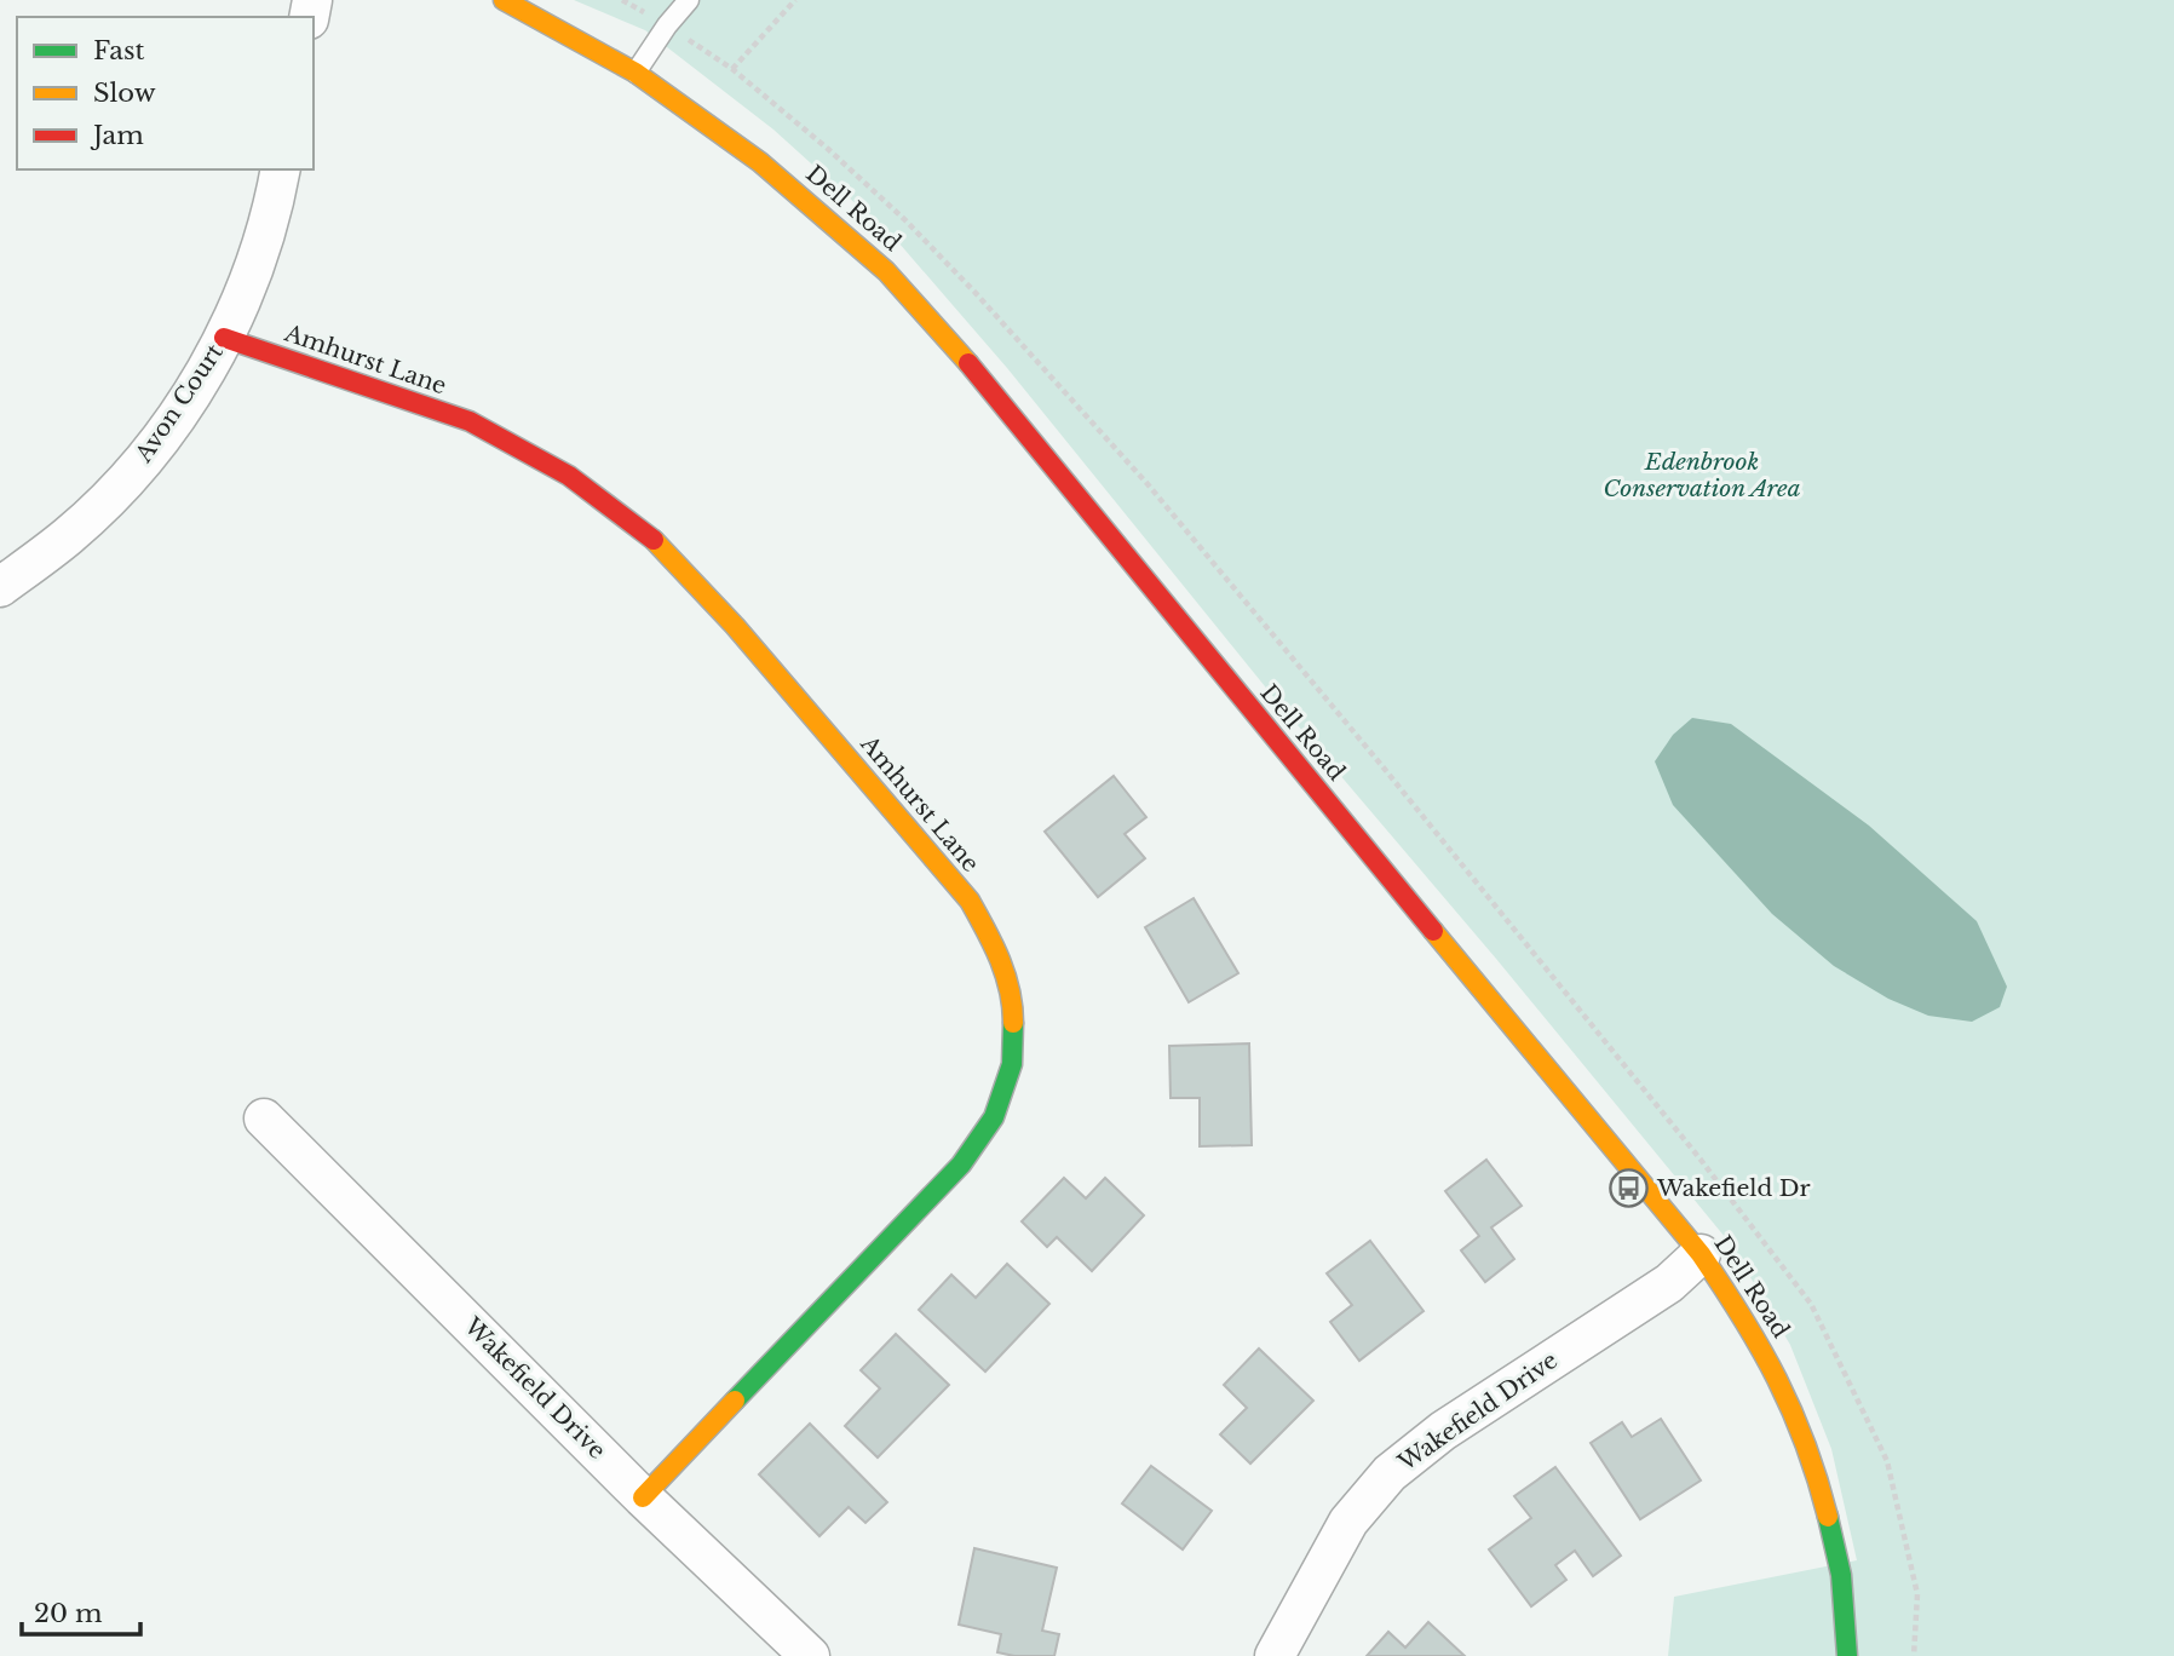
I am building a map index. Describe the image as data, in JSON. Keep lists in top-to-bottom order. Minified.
{"streets":{"street":["Dell Road","Amhurst Lane","Avon Court","Wakefield Drive"]},"crossings":[["Dell Road","Wakefield Drive"],["Amhurst Lane","Avon Court"],["Amhurst Lane","Wakefield Drive"]],"parks":["Edenbrook Conservation Area"],"places":{"bus stop":["Wakefield Dr"]},"legend":["Fast","Slow","Jam"],"scale_bar":"20 m"}
